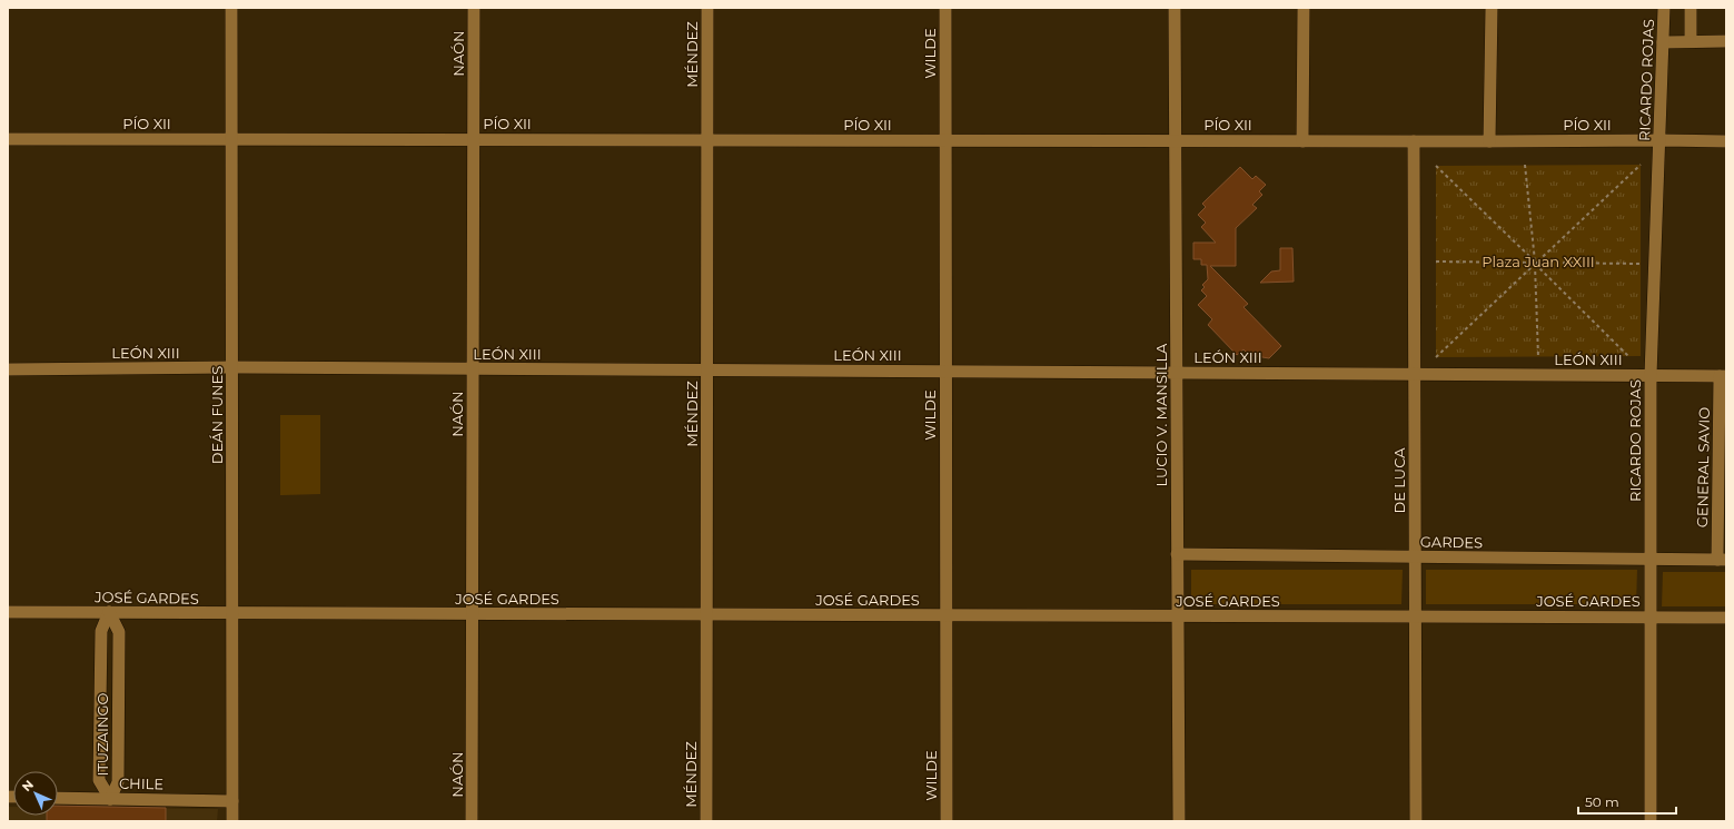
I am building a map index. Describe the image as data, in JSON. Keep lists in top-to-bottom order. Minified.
{"streets":{"street":["NAÓN","WILDE","MÉNDEZ","RICARDO ROJAS","PÍO XII","LEÓN XIII","DEÁN FUNES","LUCIO V. MANSILLA","GENERAL SAVIO","DE LUCA","GARDES","JOSÉ GARDES","ITUZAINGO","CHILE"]},"crossings":[["NAÓN","PÍO XII"],["NAÓN","LEÓN XIII"],["NAÓN","JOSÉ GARDES"],["WILDE","PÍO XII"],["WILDE","LEÓN XIII"],["WILDE","JOSÉ GARDES"],["MÉNDEZ","PÍO XII"],["MÉNDEZ","LEÓN XIII"],["MÉNDEZ","JOSÉ GARDES"],["RICARDO ROJAS","PÍO XII"],["RICARDO ROJAS","LEÓN XIII"],["RICARDO ROJAS","GARDES"],["RICARDO ROJAS","JOSÉ GARDES"],["PÍO XII","DEÁN FUNES"],["PÍO XII","LUCIO V. MANSILLA"],["PÍO XII","DE LUCA"],["LEÓN XIII","DEÁN FUNES"],["LEÓN XIII","LUCIO V. MANSILLA"],["LEÓN XIII","GENERAL SAVIO"],["LEÓN XIII","DE LUCA"],["DEÁN FUNES","JOSÉ GARDES"],["DEÁN FUNES","CHILE"],["LUCIO V. MANSILLA","GARDES"],["LUCIO V. MANSILLA","JOSÉ GARDES"],["GENERAL SAVIO","GARDES"],["DE LUCA","GARDES"],["DE LUCA","JOSÉ GARDES"],["JOSÉ GARDES","ITUZAINGO"],["ITUZAINGO","CHILE"]],"parks":["Plaza Juan XXIII"],"scale_bar":"50 m","north":"top left"}
